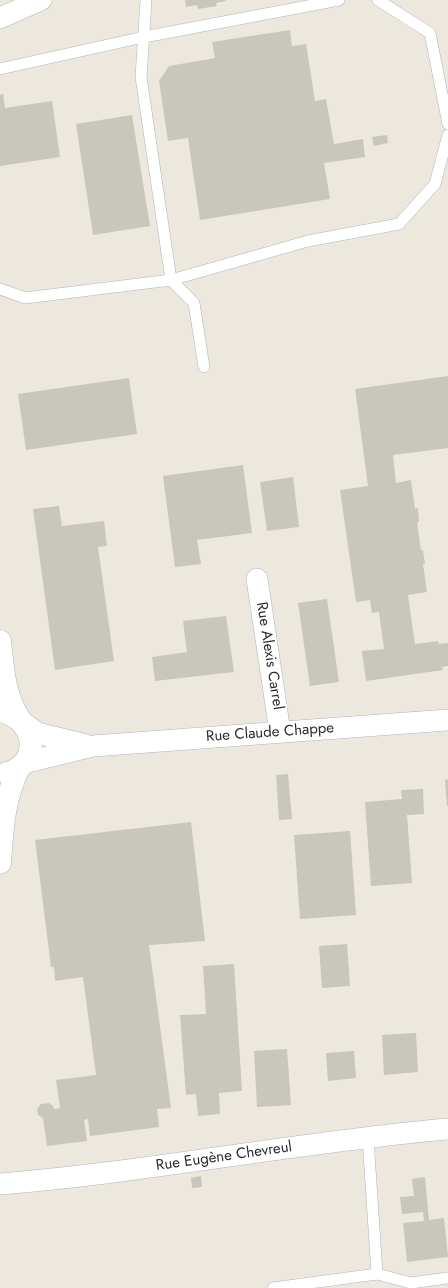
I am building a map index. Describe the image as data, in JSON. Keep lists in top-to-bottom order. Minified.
{"streets":{"street":["Rue Alexis Carrel","Rue Claude Chappe","Rue Eugène Chevreul"]},"crossings":[["Rue Alexis Carrel","Rue Claude Chappe"]]}
